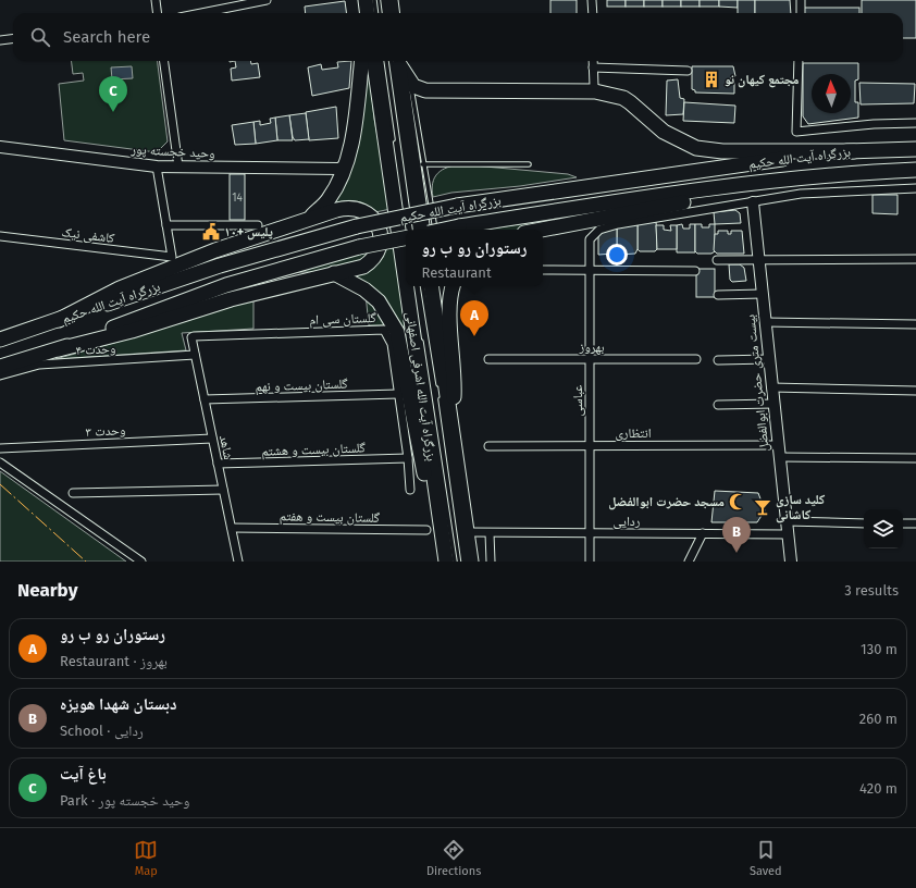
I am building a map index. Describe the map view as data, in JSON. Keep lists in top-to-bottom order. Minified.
{"streets":{"highway":["بزرگراه آیت الله حکیم","بزرگراه آیت الله اشرفی اصفهانی"],"street":["وحید خجسته پور","کاشفی نیک","گلستان سی ام","بهروز","وحدت ۴","بیست متری حضرت ابوالفضل","گلستان بیست و نهم","عباسی","وحدت ۳","انتظاری","شاهد","گلستان بیست و هشتم","گلستان بیست و هفتم","ردایی"]},"crossings":[["گلستان سی ام","گلستان بیست و نهم"],["گلستان سی ام","شاهد"],["گلستان سی ام","گلستان بیست و هشتم"],["بهروز","عباسی"],["وحدت ۴","شاهد"],["بیست متری حضرت ابوالفضل","عباسی"],["بیست متری حضرت ابوالفضل","انتظاری"],["بیست متری حضرت ابوالفضل","ردایی"],["گلستان بیست و نهم","شاهد"],["بزرگراه آیت الله اشرفی اصفهانی","ردایی"],["عباسی","انتظاری"],["عباسی","ردایی"],["وحدت ۳","شاهد"],["شاهد","گلستان بیست و هشتم"],["شاهد","گلستان بیست و هفتم"]],"places":{"building":["مجتمع کیهان نو"],"public building":["پلیس +۱۰"],"mosque":["مسجد حضرت ابوالفضل"],"bar":["کلید سازی کاشانی"]},"house_numbers":["14"],"north":"top","page":{"search":"Search here","pins":["C","A","B"],"popup":["رستوران رو ب رو","Restaurant"],"heading":["Nearby","3 results"],"list":[{"mark":"A","name":"رستوران رو ب رو","note":"Restaurant · بهروز","value":"130 m"},{"mark":"B","name":"دبستان شهدا هویزه","note":"School · ردایی","value":"260 m"},{"mark":"C","name":"باغ آیت","note":"Park · وحید خجسته پور","value":"420 m"}],"nav":["Map","Directions","Saved"]}}
